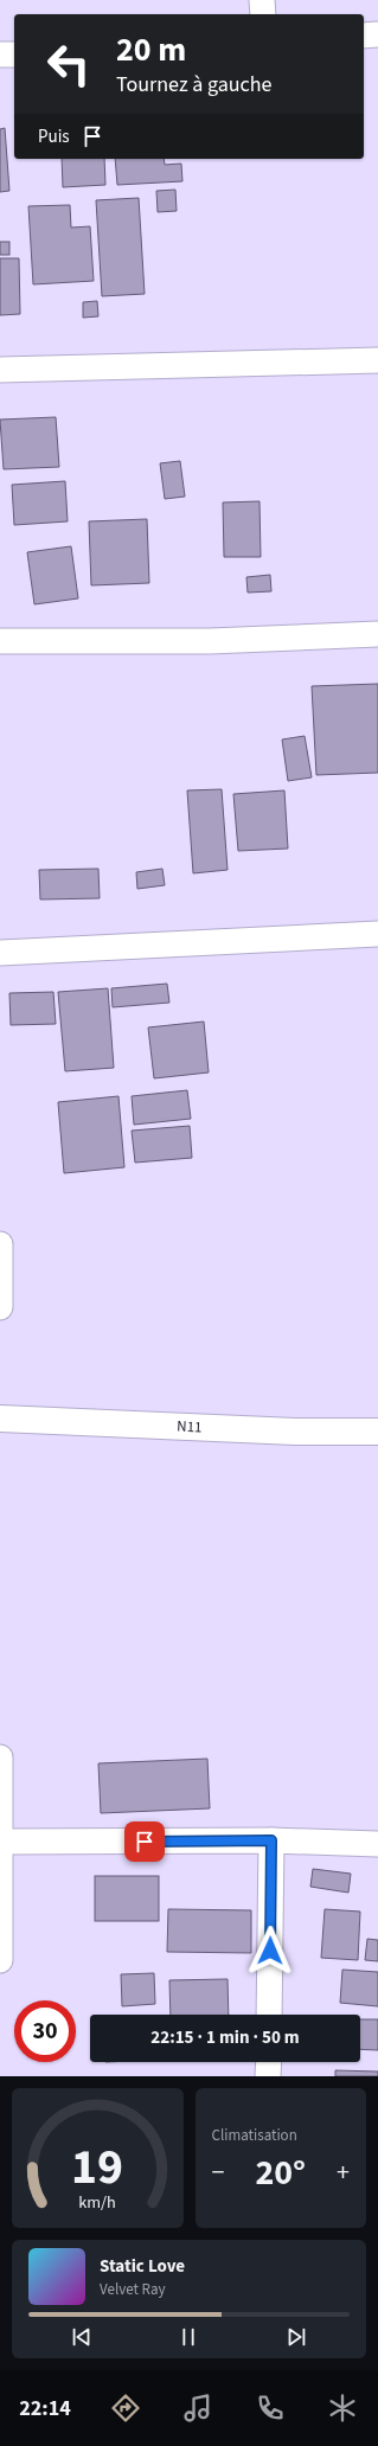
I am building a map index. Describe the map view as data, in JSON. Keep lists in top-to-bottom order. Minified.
{"streets":{"main road":["N11"]},"page":{"turn":["20 m","Tournez à gauche"],"then":"Puis","limit":"30","trip":"22:15 · 1 min · 50 m","tile":"Climatisation","heat":["−","20°","+"],"song":["Static Love","Velvet Ray"],"tabs":"22:14","gauge":["19","km/h"]}}
